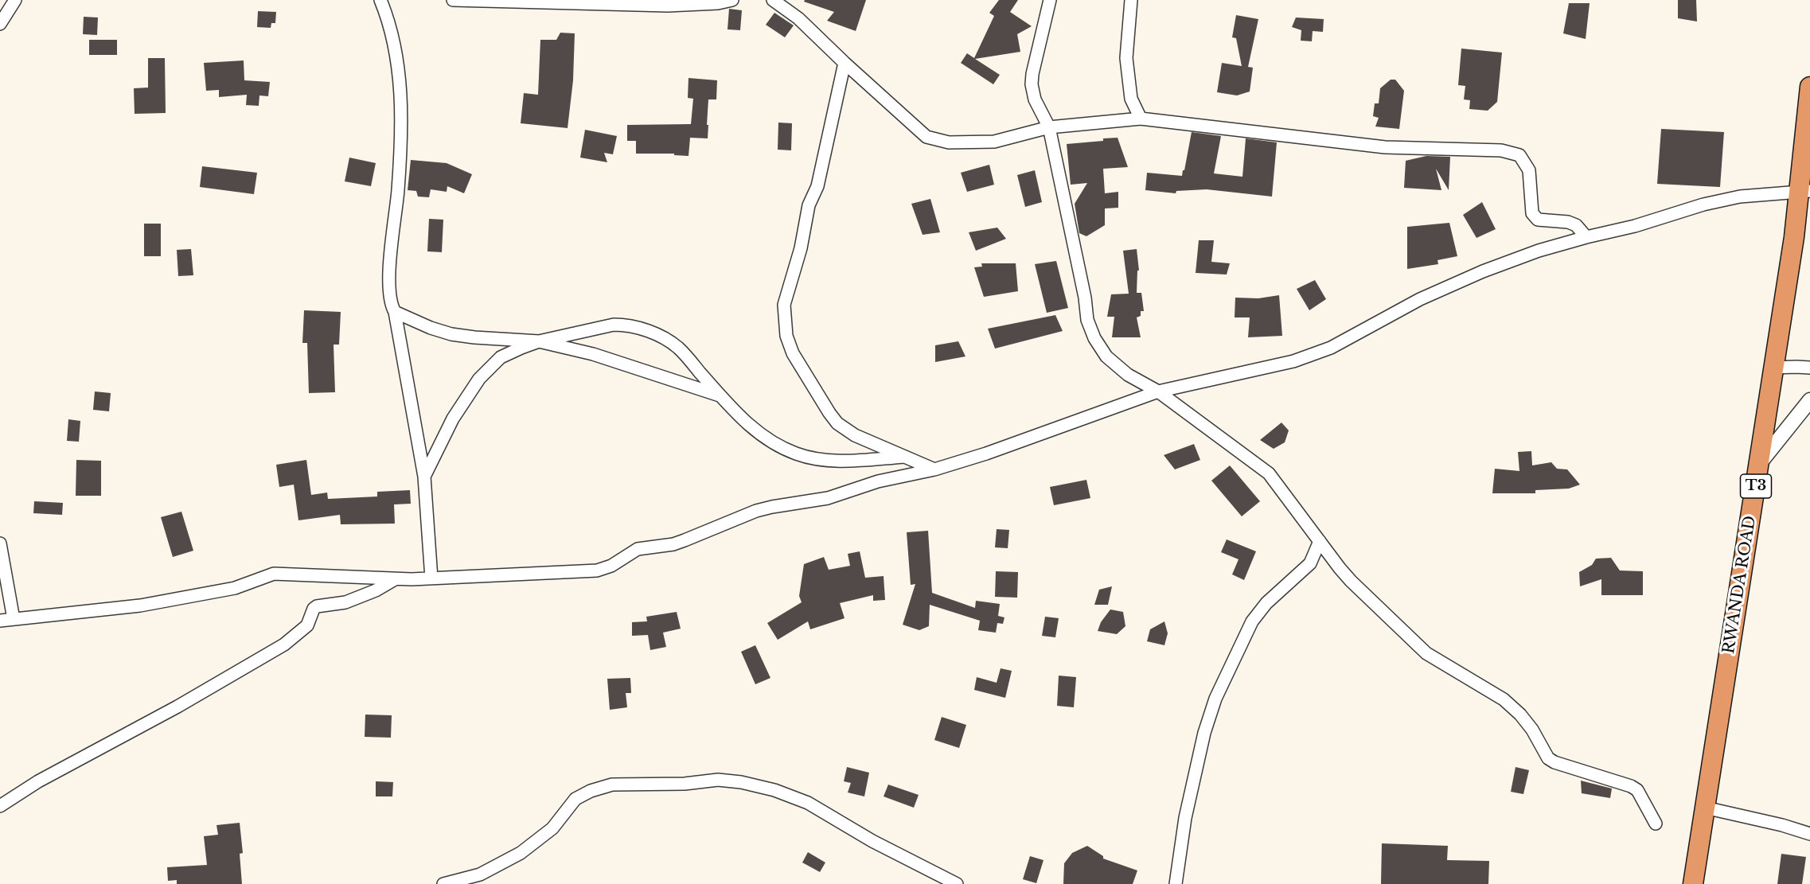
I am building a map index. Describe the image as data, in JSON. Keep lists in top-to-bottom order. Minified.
{"streets":{"highway":["T3","RWANDA ROAD"]}}
